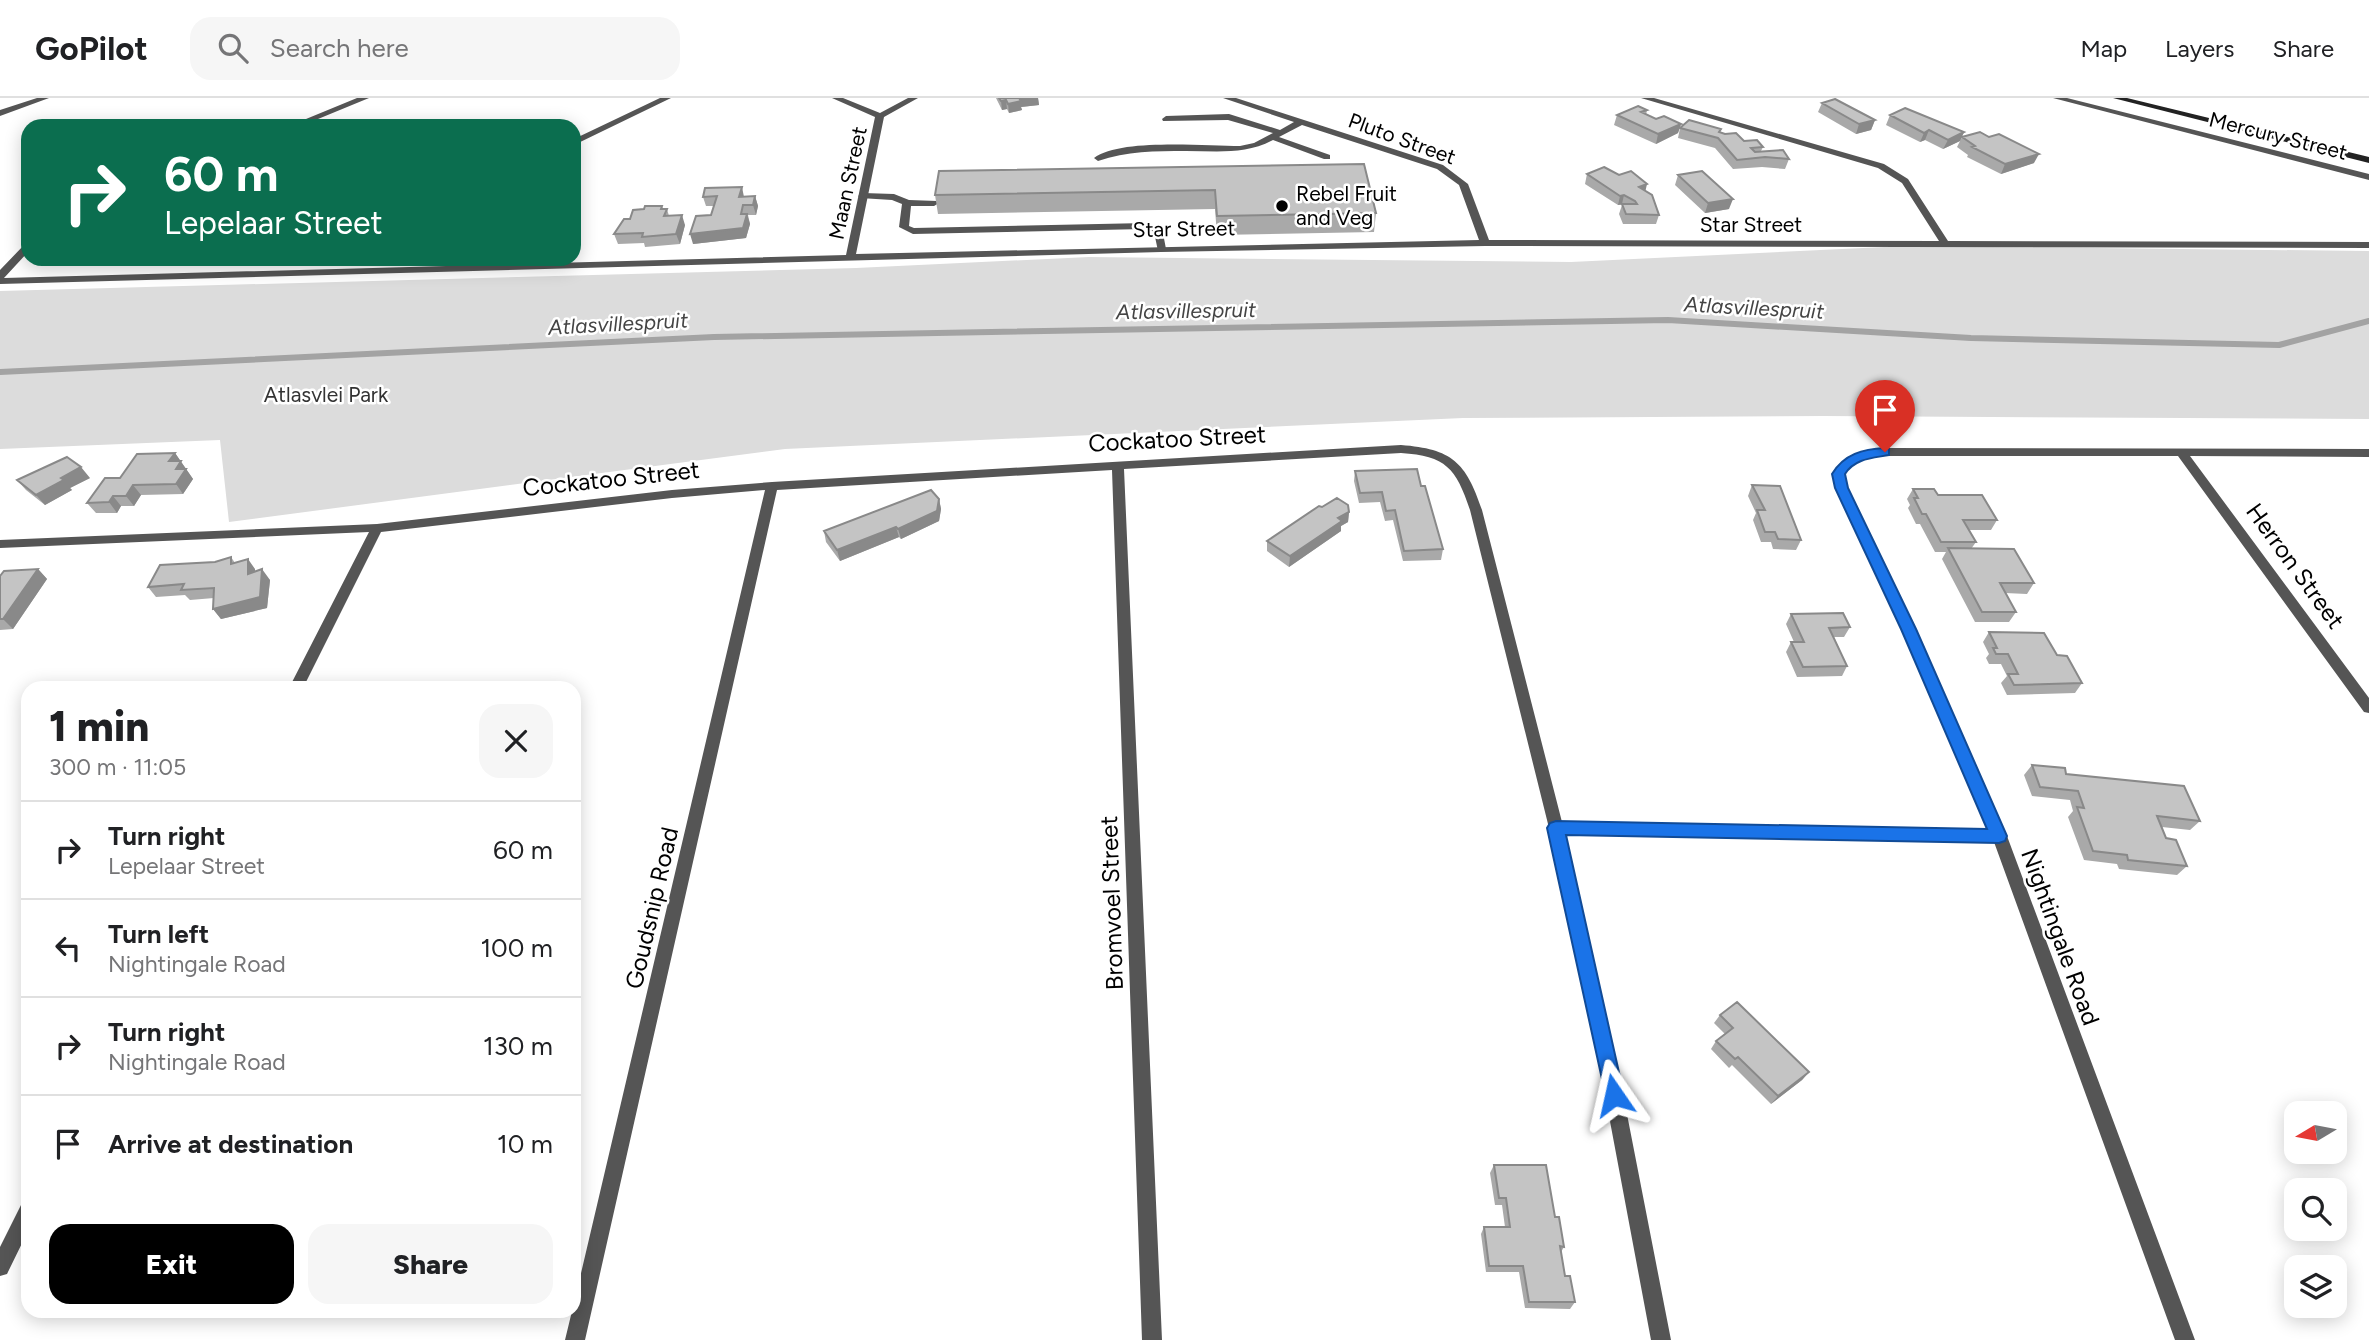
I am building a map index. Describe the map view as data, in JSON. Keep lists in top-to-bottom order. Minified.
{"streets":{"street":["Mercury Street","Pluto Street","Maan Street","Star Street","Cockatoo Street","Herron Street","Bromvoel Street","Goudsnip Road","Nightingale Road"]},"crossings":[["Pluto Street","Star Street"],["Maan Street","Star Street"],["Cockatoo Street","Bromvoel Street"],["Cockatoo Street","Goudsnip Road"],["Herron Street","Nightingale Road"]],"water":["Atlasvillespruit"],"parks":["Atlasvlei Park"],"places":["Rebel Fruit and Veg"],"north":"left","page":{"header":"GoPilot","search":"Search here","nav":["Map","Layers","Share"],"turn":["60 m","Lepelaar Street"],"heading":["1 min","300 m · 11:05"],"list":[{"name":"Turn right","note":"Lepelaar Street","value":"60 m"},{"name":"Turn left","note":"Nightingale Road","value":"100 m"},{"name":"Turn right","note":"Nightingale Road","value":"130 m"},{"name":"Arrive at destination","value":"10 m"}],"buttons":["Exit","Share"]}}
